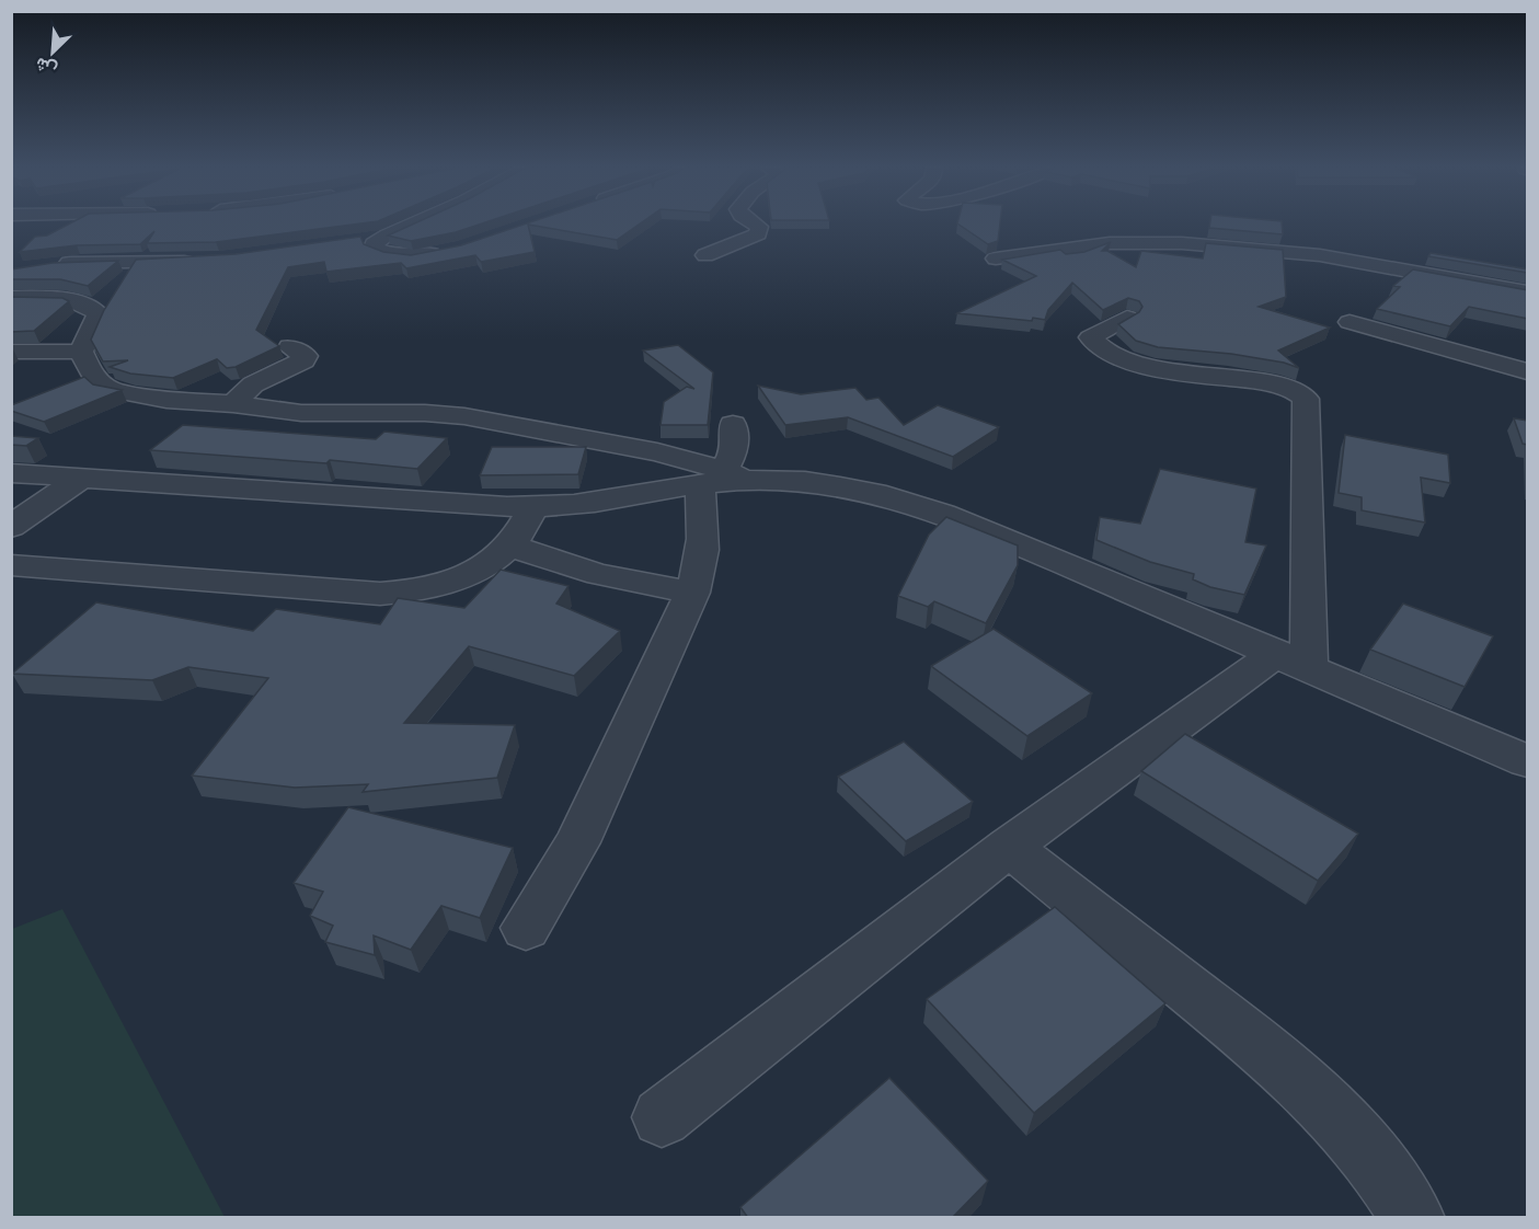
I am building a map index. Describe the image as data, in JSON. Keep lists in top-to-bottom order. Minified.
{"north":"bottom left"}
